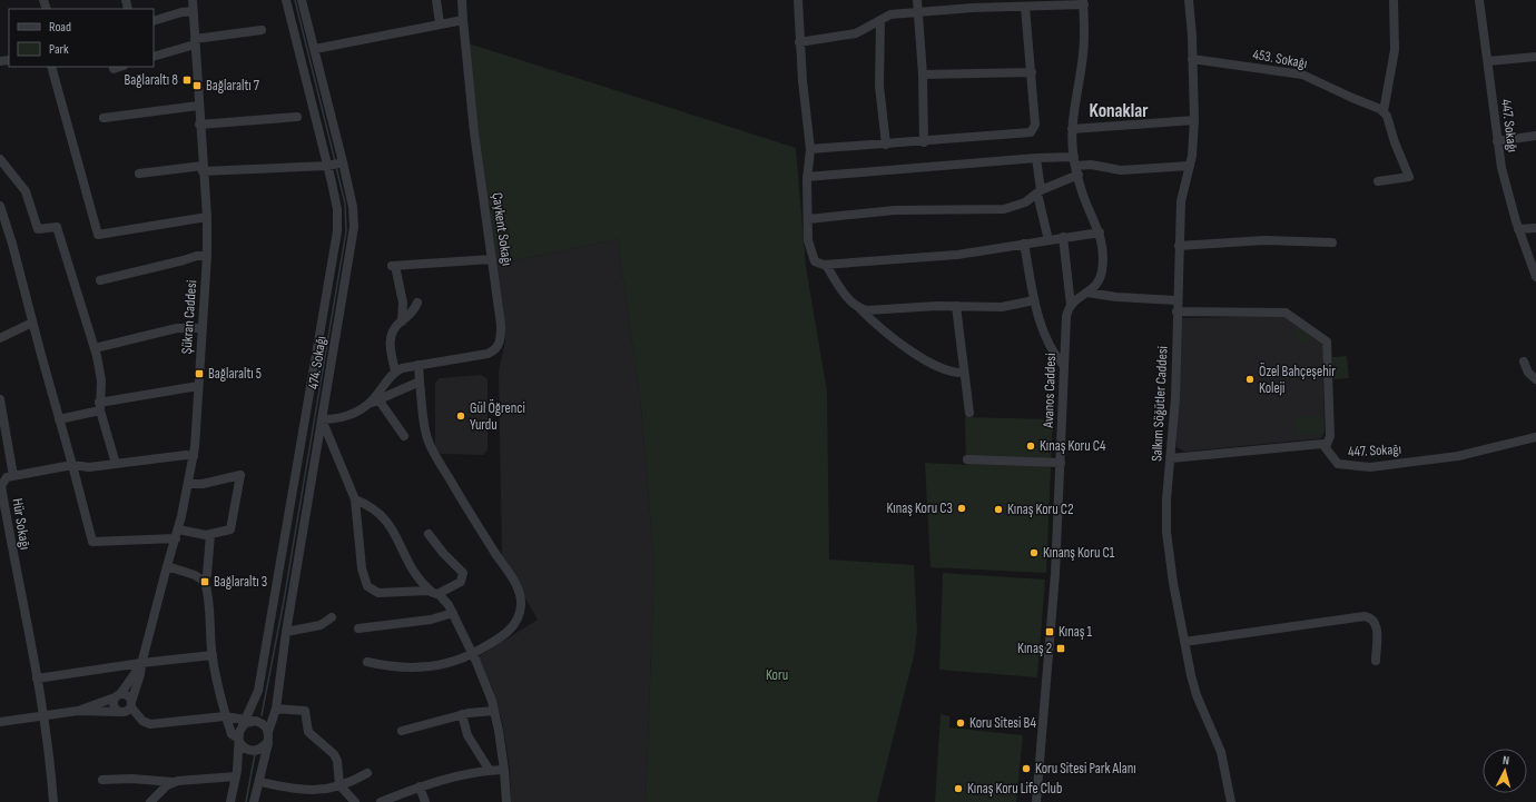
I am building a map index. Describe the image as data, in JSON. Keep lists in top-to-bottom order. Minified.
{"streets":{"street":["453. Sokağı","447. Sokağı","Çaykent Sokağı","Şükran Caddesi","474. Sokağı","Avanos Caddesi","Salkım Söğütler Caddesi","Hür Sokağı"]},"crossings":[["453. Sokağı","Salkım Söğütler Caddesi"]],"districts":["Konaklar"],"parks":["Koru"],"places":{"transit":["Bağlaraltı 8","Bağlaraltı 7","Bağlaraltı 5","Bağlaraltı 3","Kınaş 1","Kınaş 2"],"other":["Özel Bahçeşehir Koleji","Gül Öğrenci Yurdu","Kınaş Koru C4","Kınaş Koru C3","Kınaş Koru C2","Kınanş Koru C1","Koru Sitesi B4","Koru Sitesi Park Alanı","Kınaş Koru Life Club"]},"legend":["Road","Park"],"north":"top"}
